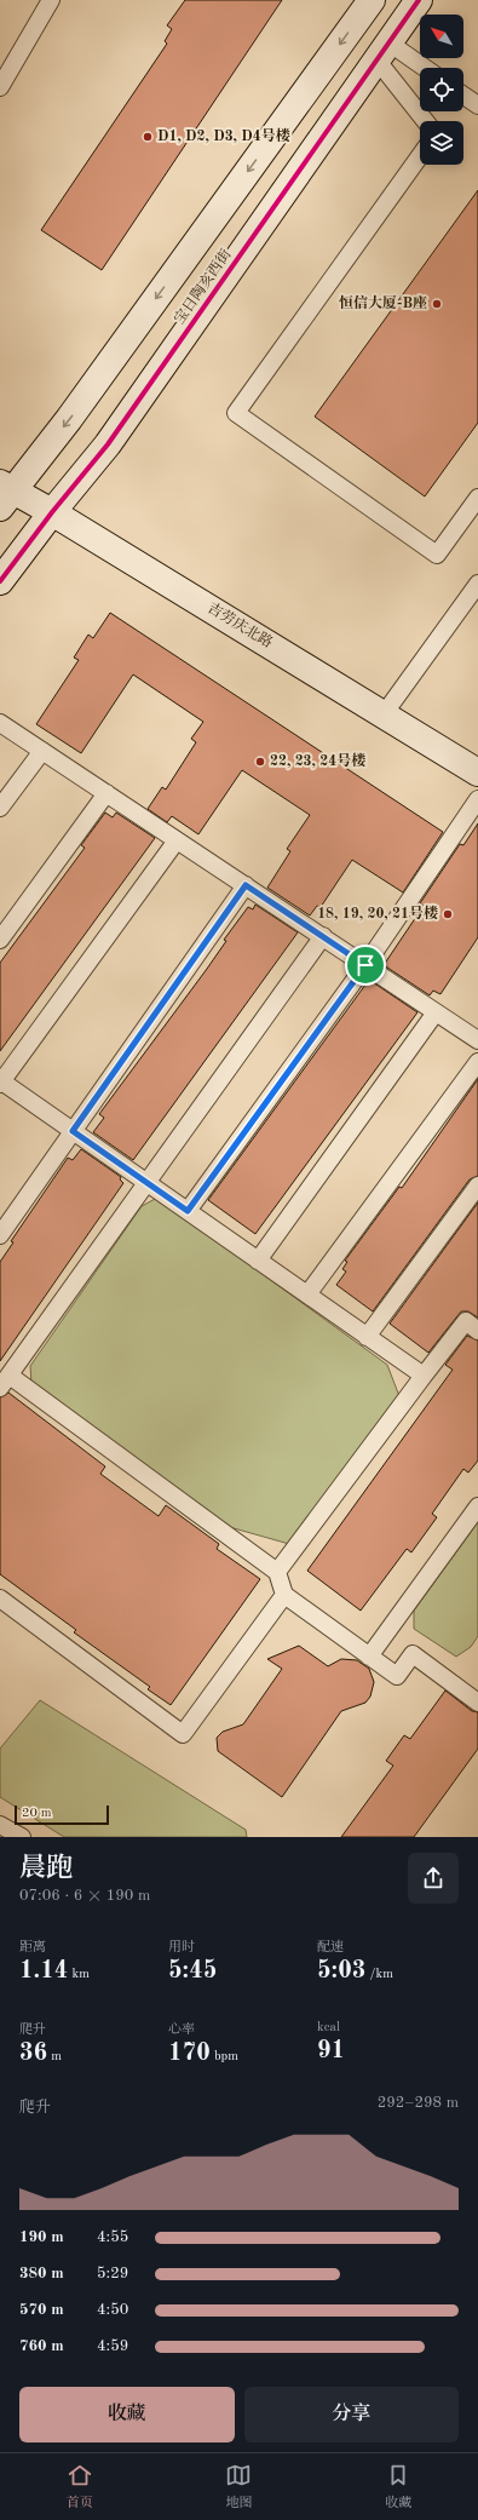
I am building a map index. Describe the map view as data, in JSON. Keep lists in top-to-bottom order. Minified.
{"streets":{"street":["宝日陶亥西街","吉劳庆北路"]},"crossings":[["宝日陶亥西街","吉劳庆北路"]],"places":["D1, D2, D3, D4号楼","恒信大厦-B座","22, 23, 24号楼","18, 19, 20, 21号楼"],"scale_bar":"20 m","north":"top left","page":{"scale":"20 m","heading":["晨跑","07:06 · 6 × 190 m"],"stats":[["距离","1.14 km"],["用时","5:45"],["配速","5:03 /km"],["爬升","36 m"],["心率","170 bpm"],["kcal","91"]],"chart":["爬升","292–298 m"],"list":[{"name":"190 m","note":"4:55"},{"name":"380 m","note":"5:29"},{"name":"570 m","note":"4:50"},{"name":"760 m","note":"4:59"}],"buttons":["收藏","分享"],"tabs":["首页","地图","收藏"]}}
